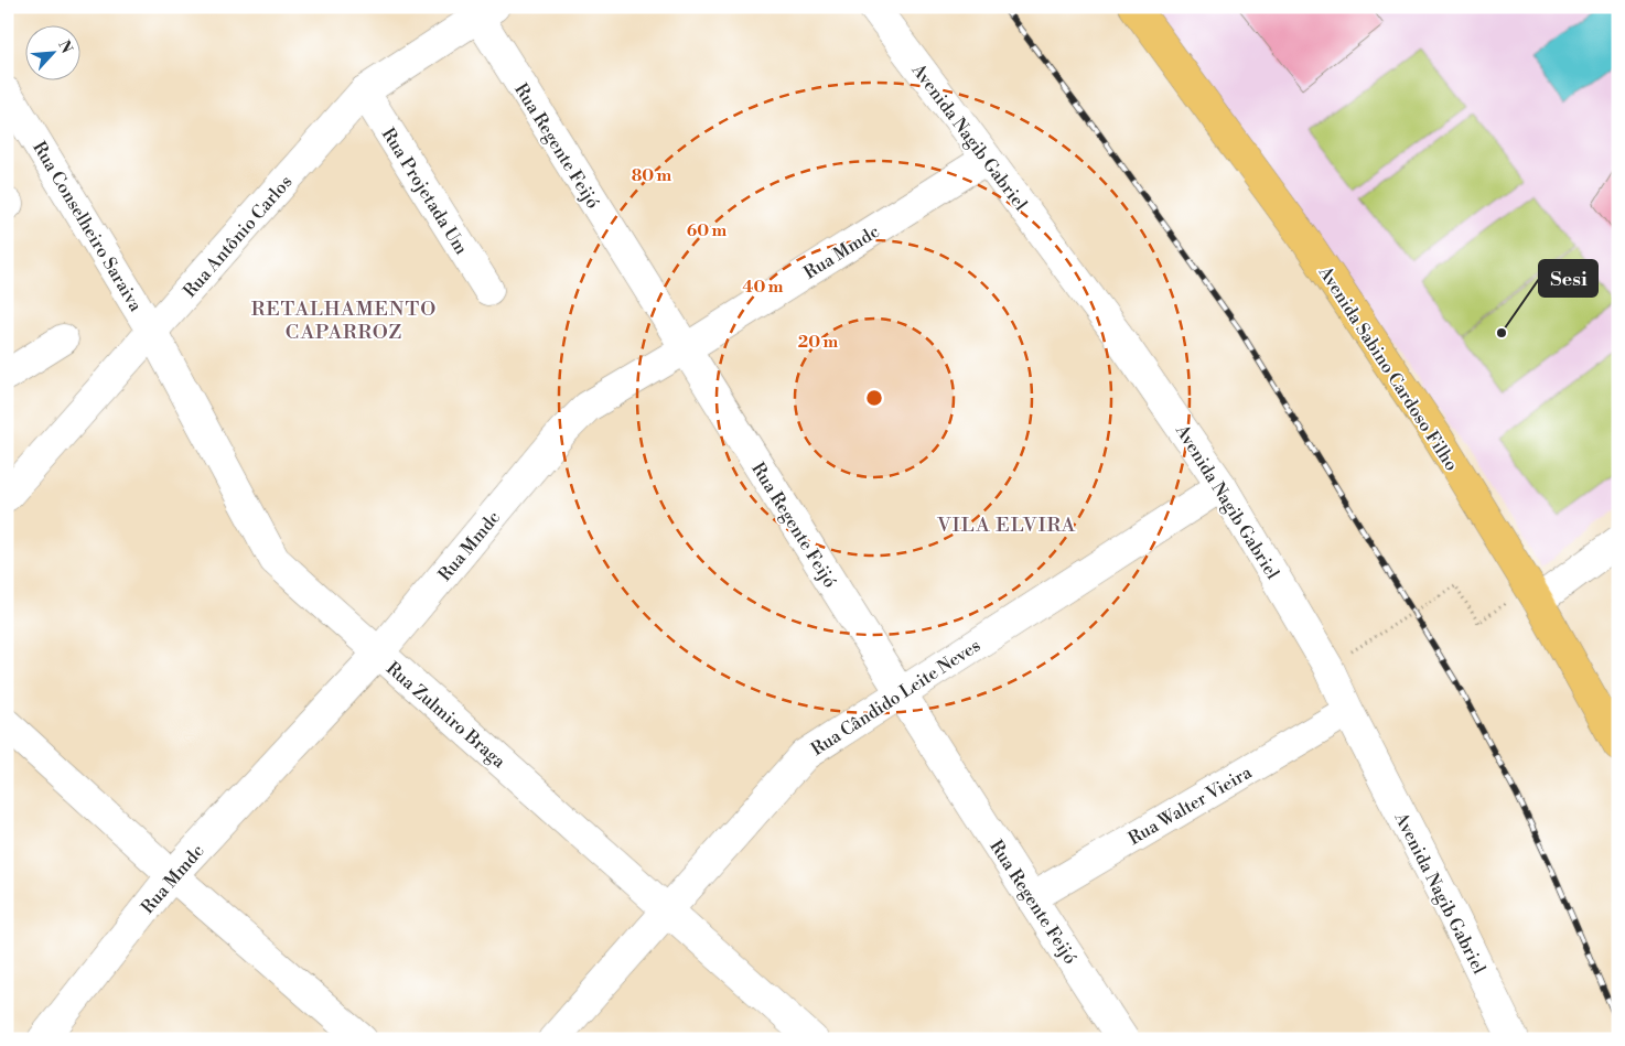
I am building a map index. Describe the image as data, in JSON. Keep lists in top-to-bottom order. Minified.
{"streets":{"main road":["Avenida Sabino Cardoso Filho"],"street":["Avenida Nagib Gabriel","Rua Regente Feijó","Rua Projetada Um","Rua Conselheiro Saraiva","Rua Antônio Carlos","Rua Mmdc","Rua Cândido Leite Neves","Rua Zulmiro Braga","Rua Walter Vieira"]},"crossings":[["Avenida Nagib Gabriel","Rua Mmdc"],["Avenida Nagib Gabriel","Rua Cândido Leite Neves"],["Avenida Nagib Gabriel","Rua Walter Vieira"],["Rua Regente Feijó","Rua Antônio Carlos"],["Rua Regente Feijó","Rua Mmdc"],["Rua Regente Feijó","Rua Cândido Leite Neves"],["Rua Regente Feijó","Rua Walter Vieira"],["Rua Projetada Um","Rua Antônio Carlos"],["Rua Conselheiro Saraiva","Rua Antônio Carlos"],["Rua Conselheiro Saraiva","Rua Zulmiro Braga"],["Rua Antônio Carlos","Rua Zulmiro Braga"],["Rua Mmdc","Rua Zulmiro Braga"],["Rua Cândido Leite Neves","Rua Zulmiro Braga"]],"districts":["RETALHAMENTO CAPARROZ","VILA ELVIRA"],"places":["Sesi"],"north":"top right","rings":["80 m","60 m","40 m","20 m"]}
